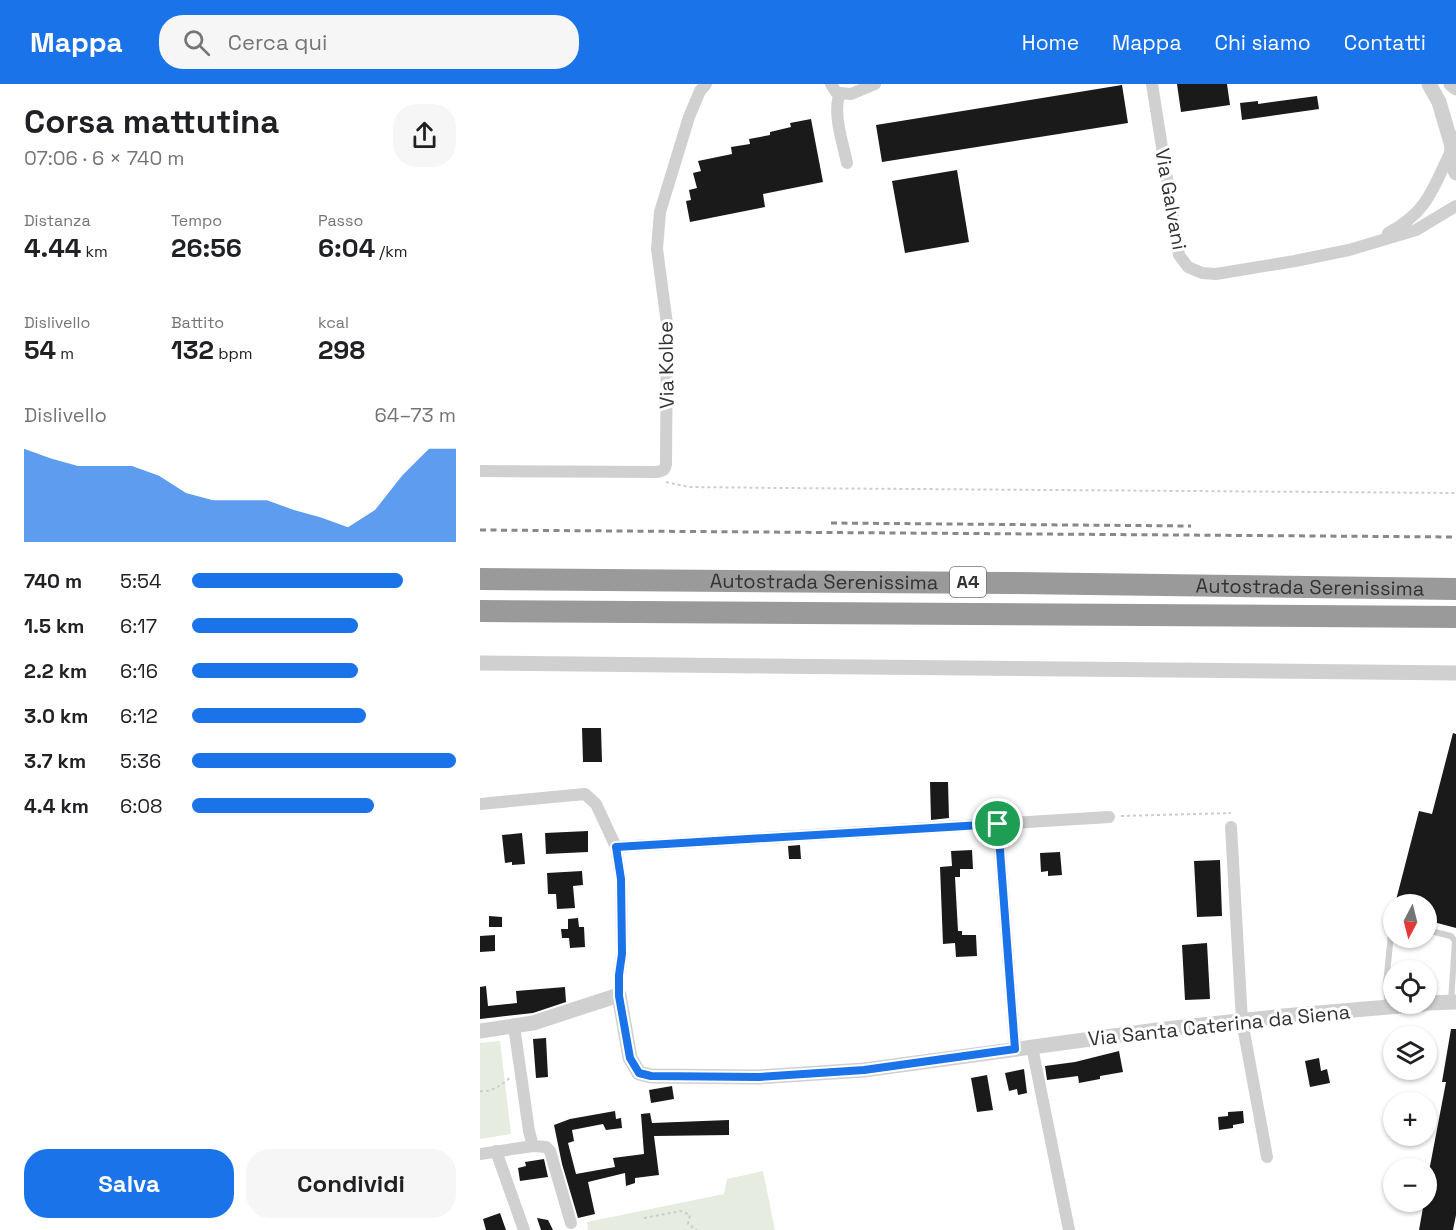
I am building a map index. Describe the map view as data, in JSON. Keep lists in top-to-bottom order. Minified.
{"streets":{"highway":["Autostrada Serenissima","A4"],"street":["Via Galvani","Via Kolbe","Via Santa Caterina da Siena"]},"north":"bottom","page":{"header":"Mappa","search":"Cerca qui","nav":["Home","Mappa","Chi siamo","Contatti"],"heading":["Corsa mattutina","07:06 · 6 × 740 m"],"stats":[["Distanza","4.44 km"],["Tempo","26:56"],["Passo","6:04 /km"],["Dislivello","54 m"],["Battito","132 bpm"],["kcal","298"]],"chart":["Dislivello","64–73 m"],"list":[{"name":"740 m","note":"5:54"},{"name":"1.5 km","note":"6:17"},{"name":"2.2 km","note":"6:16"},{"name":"3.0 km","note":"6:12"},{"name":"3.7 km","note":"5:36"},{"name":"4.4 km","note":"6:08"}],"map_buttons":["+","−"],"buttons":["Salva","Condividi"]}}
